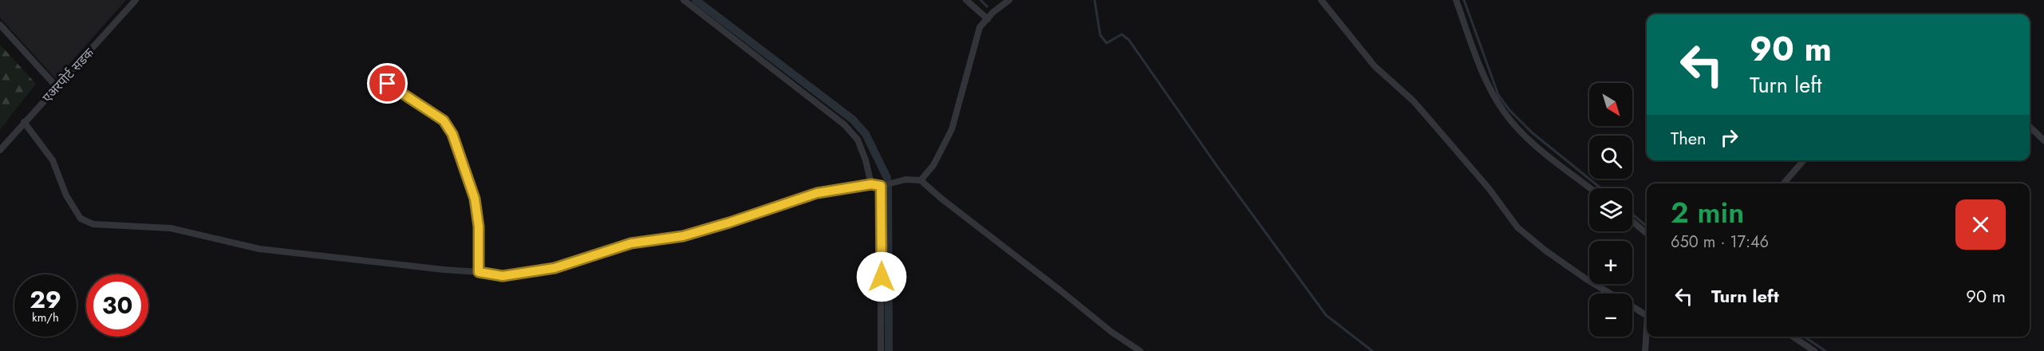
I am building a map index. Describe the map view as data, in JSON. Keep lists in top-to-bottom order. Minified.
{"streets":{"street":["एअरपोर्ट सडक"]},"north":"bottom right","page":{"turn":["90 m","Turn left"],"map_buttons":["+","−"],"then":"Then","heading":["2 min","650 m · 17:46"],"list":[{"name":"Turn left","value":"90 m"}],"speed":"29 km/h","limit":"30"}}
